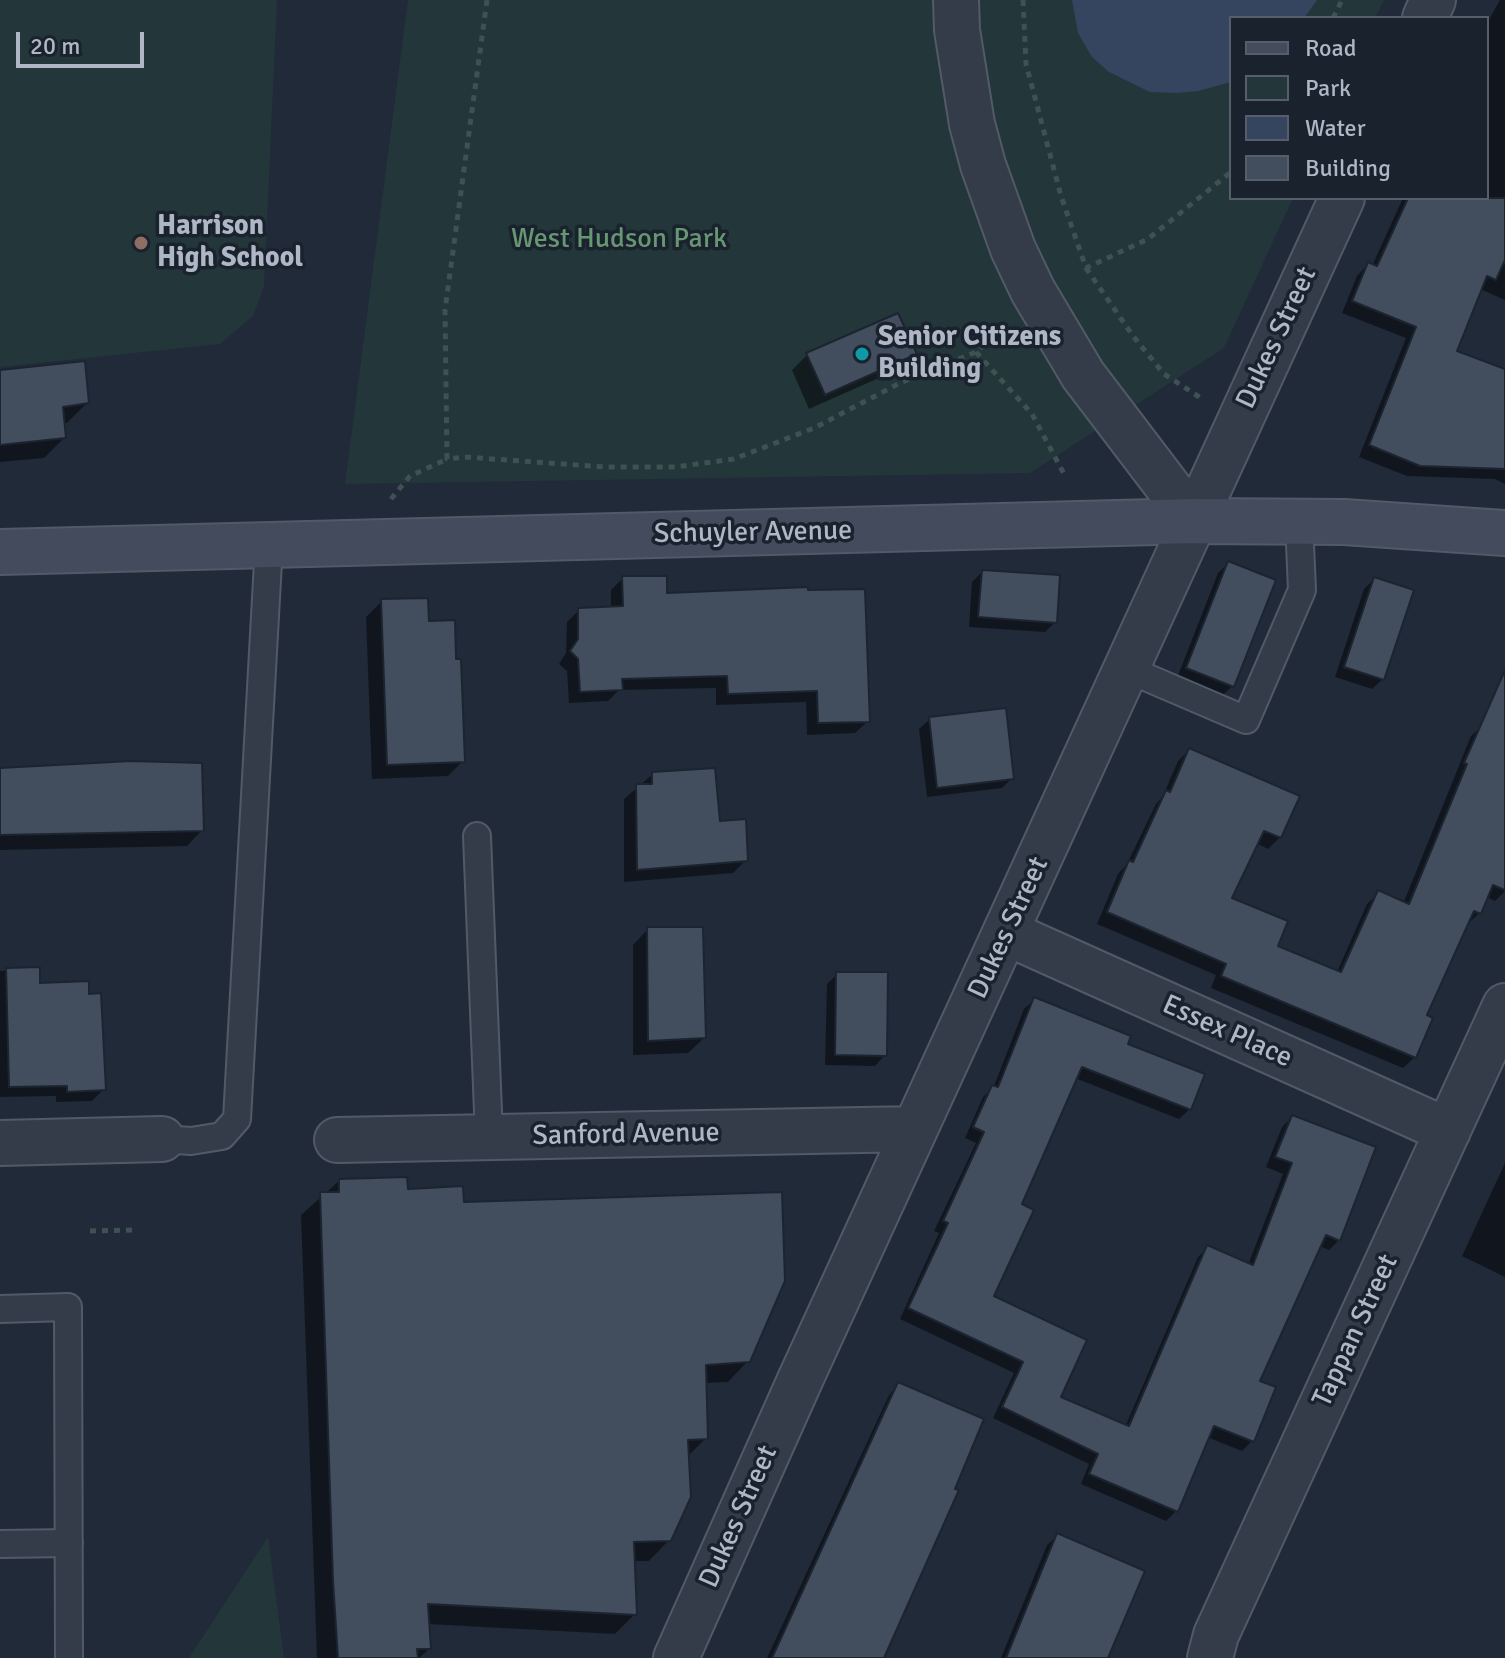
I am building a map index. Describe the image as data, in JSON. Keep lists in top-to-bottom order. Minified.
{"streets":{"main road":["Schuyler Avenue"],"street":["Dukes Street","Essex Place","Sanford Avenue","Tappan Street"]},"crossings":[["Dukes Street","Schuyler Avenue"],["Dukes Street","Essex Place"],["Dukes Street","Sanford Avenue"],["Essex Place","Tappan Street"]],"parks":["West Hudson Park"],"places":["Harrison High School","Senior Citizens Building"],"legend":["Road","Park","Water","Building"],"scale_bar":"20 m"}
